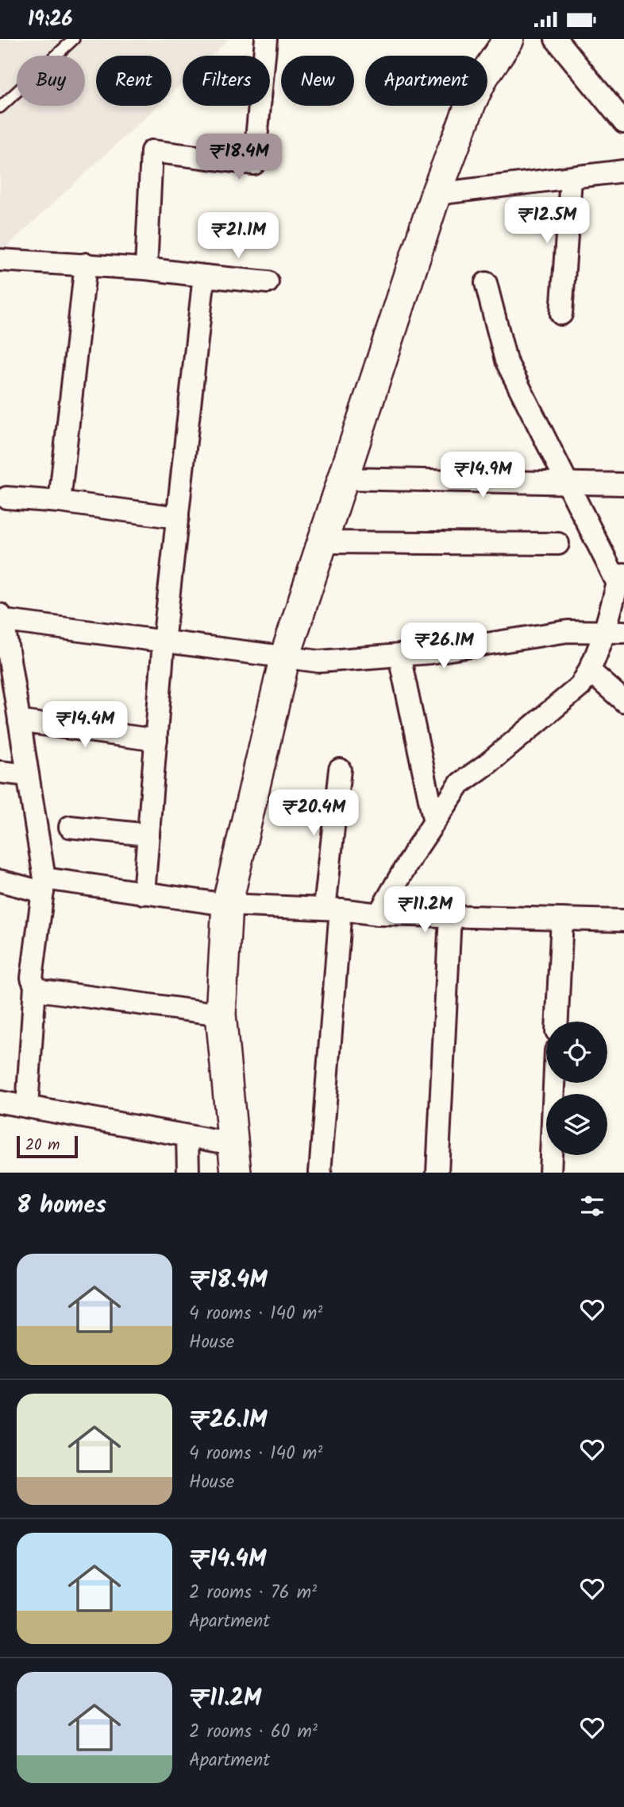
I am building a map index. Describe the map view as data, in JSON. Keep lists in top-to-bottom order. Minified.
{"scale_bar":"20 m","page":{"status":"19:26","chip":["Buy","Rent","Filters","New","Apartment"],"price":["₹18.4M","₹12.5M","₹21.1M","₹14.9M","₹26.1M","₹14.4M","₹20.4M","₹11.2M"],"scale":"20 m","heading":"8 homes","list":[{"name":"₹18.4M","note":"4 rooms · 140 m² · House"},{"name":"₹26.1M","note":"4 rooms · 140 m² · House"},{"name":"₹14.4M","note":"2 rooms · 76 m² · Apartment"},{"name":"₹11.2M","note":"2 rooms · 60 m² · Apartment"}]}}
